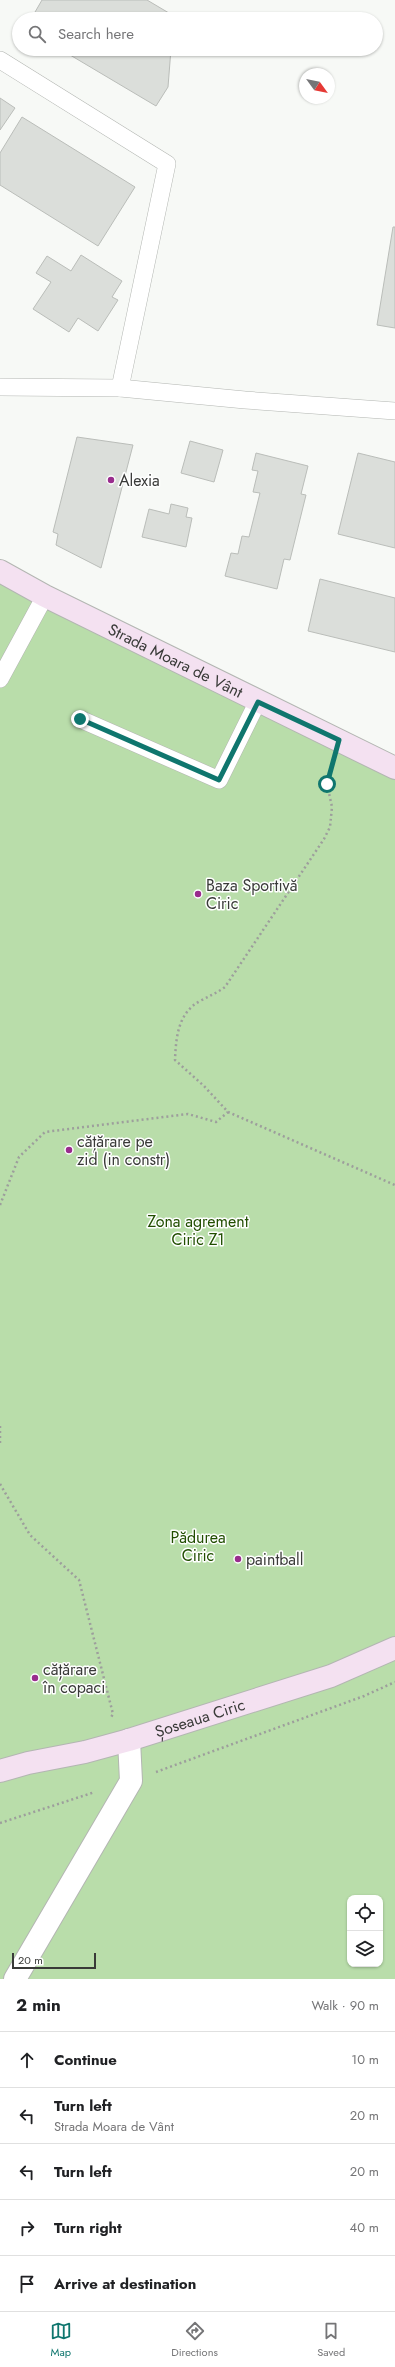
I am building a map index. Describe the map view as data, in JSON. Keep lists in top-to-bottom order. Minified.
{"streets":{"main road":["Strada Moara de Vânt","Șoseaua Ciric"]},"parks":["Zona agrement Ciric Z1","Pădurea Ciric"],"places":["Alexia","Baza Sportivă Ciric","cățărare pe zid (in constr)","paintball","cățărare în copaci"],"scale_bar":"20 m","north":"bottom right","page":{"search":"Search here","scale":"20 m","heading":["2 min","Walk · 90 m"],"list":[["Continue","10 m"],["Turn left","Strada Moara de Vânt","20 m"],["Turn left","20 m"],["Turn right","40 m"],"Arrive at destination"],"nav":["Map","Directions","Saved"]}}
